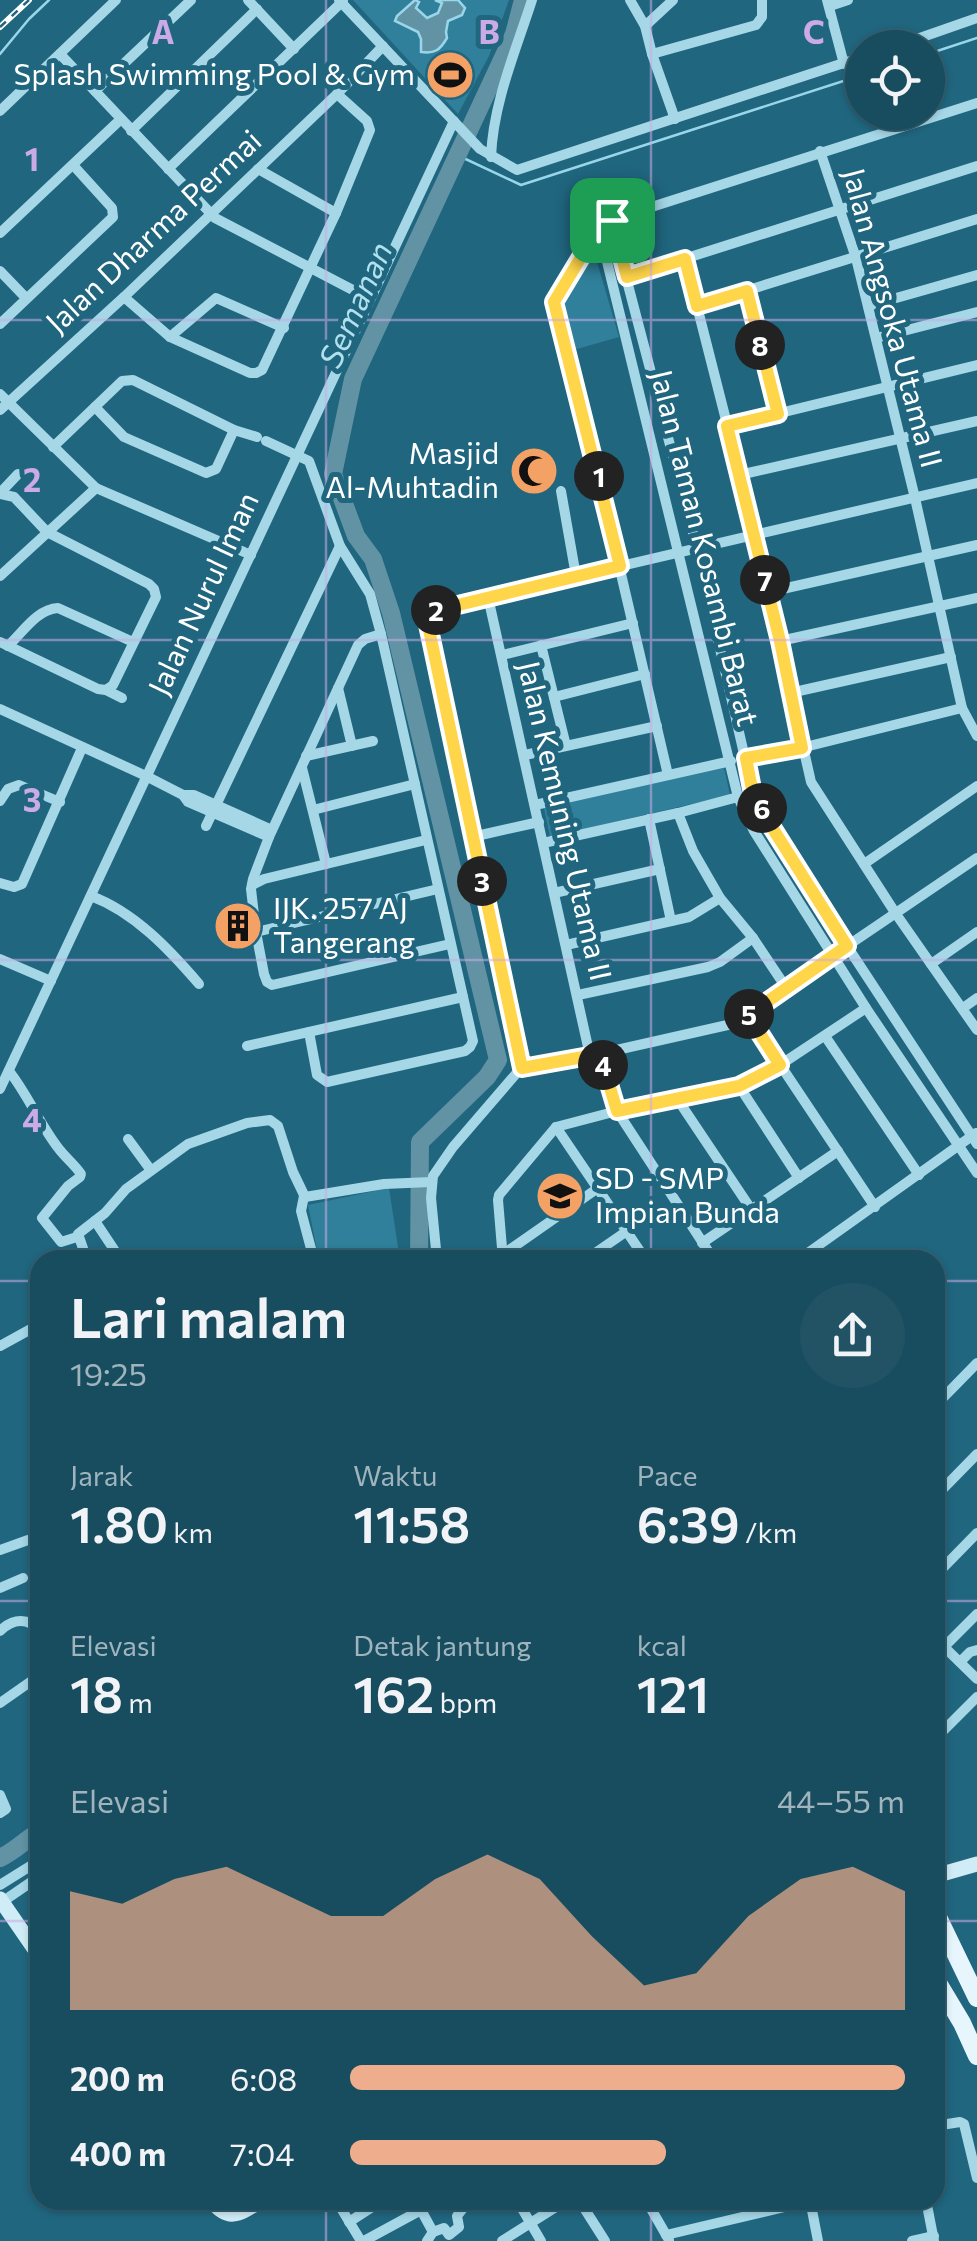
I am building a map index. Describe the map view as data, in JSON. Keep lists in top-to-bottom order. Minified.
{"streets":{"street":["Jalan Dharma Permai","Jalan Angsoka Utama II","Jalan Taman Kosambi Barat","Jalan Nurul Iman","Jalan Kemuning Utama II"]},"water":["Semanan"],"places":{"sports":["Splash Swimming Pool & Gym"],"mosque":["Masjid Al-Muhtadin"],"building":["IJK. 257 AJ Tangerang"],"school or university":["SD - SMP Impian Bunda"]},"page":{"pins":["8","1","7","2","6","3","5","4"],"heading":["Lari malam","19:25"],"stats":[["Jarak","1.80 km"],["Waktu","11:58"],["Pace","6:39 /km"],["Elevasi","18 m"],["Detak jantung","162 bpm"],["kcal","121"]],"chart":["Elevasi","44–55 m"],"list":[{"name":"200 m","note":"6:08"},{"name":"400 m","note":"7:04"}]},"grid":{"columns":["A","B","C"],"rows":["1","2","3","4"]}}
